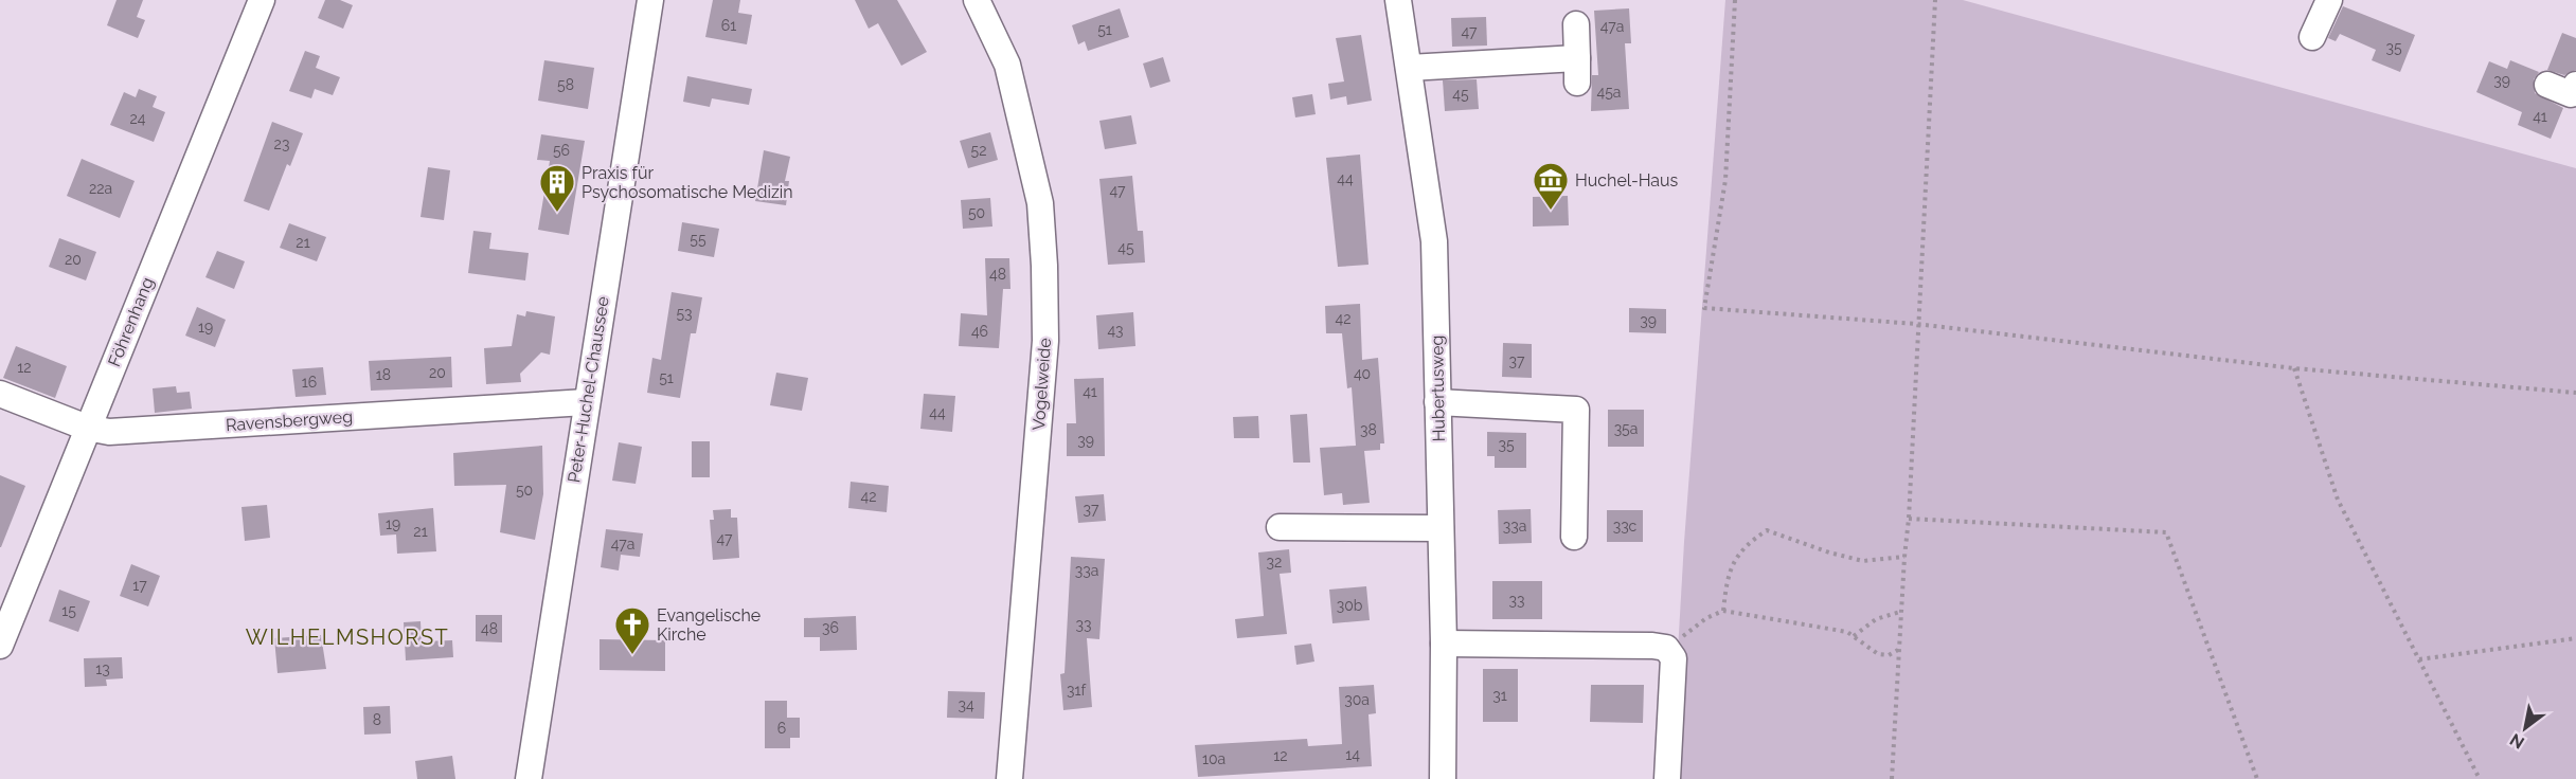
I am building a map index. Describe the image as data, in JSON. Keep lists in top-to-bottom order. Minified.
{"streets":{"street":["Föhrenhang","Vogelweide","Hubertusweg","Peter-Huchel-Chaussee","Ravensbergweg"]},"crossings":[["Föhrenhang","Ravensbergweg"],["Peter-Huchel-Chaussee","Ravensbergweg"]],"districts":["WILHELMSHORST"],"places":{"museum":["Huchel-Haus"],"building":["Praxis für Psychosomatische Medizin"],"church":["Evangelische Kirche"]},"house_numbers":["61","47a","51","47","35","39","58","45a","45","41","24","23","56","52","44","22a","47","50","55","21","45","20","48","53","42","39","19","43","46","37","12","20","40","18","51","16","41","44","35a","38","39","35","50","42","37","19","33a","33c","21","47","47a","32","33a","17","33","30b","15","33","36","48","13","31f","31","30a","34","8","6","14","12","10a"],"north":"bottom left"}
